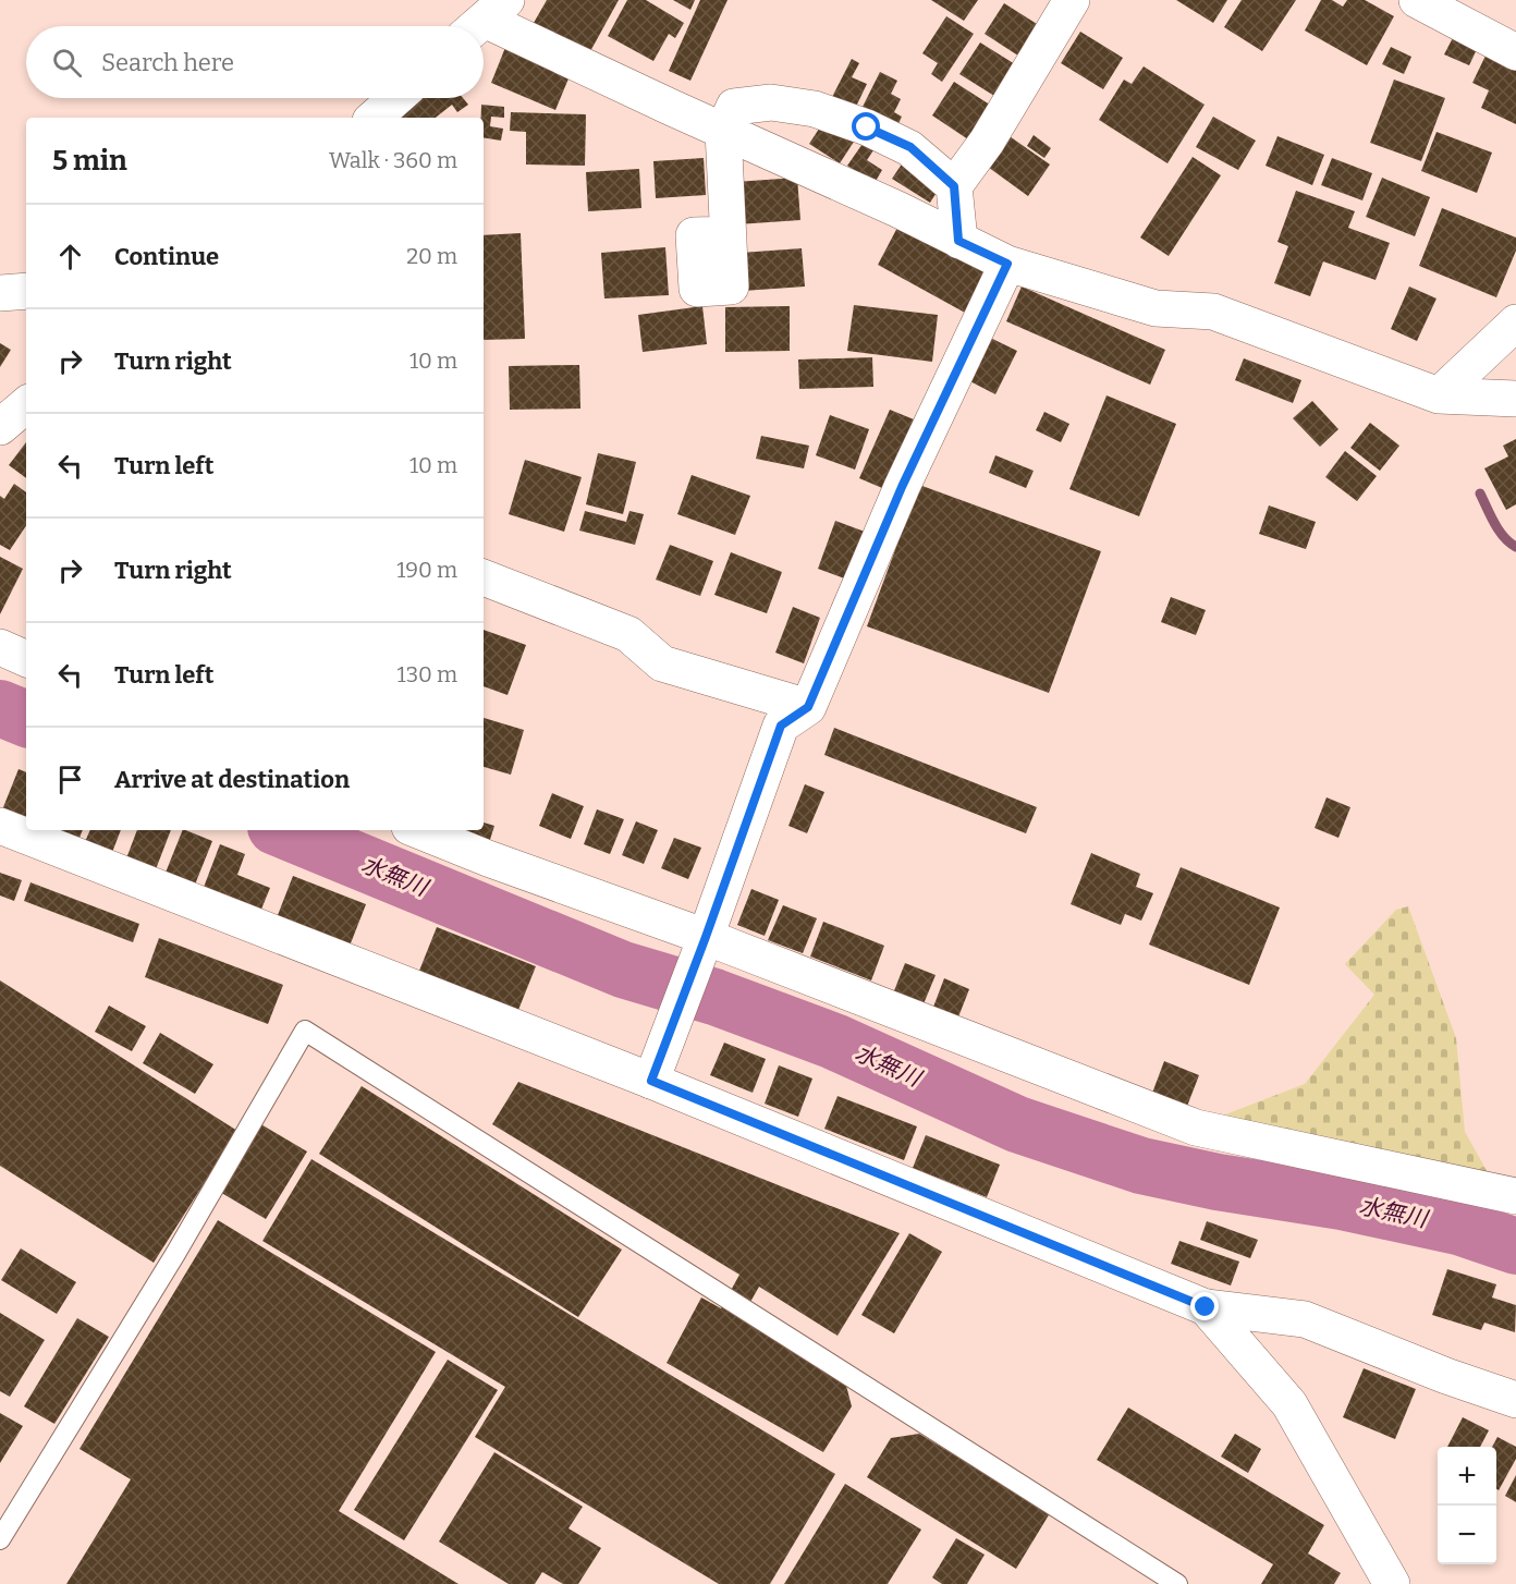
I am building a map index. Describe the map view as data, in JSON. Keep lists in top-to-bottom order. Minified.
{"water":["水無川"],"page":{"search":"Search here","heading":["5 min","Walk · 360 m"],"list":[["Continue","20 m"],["Turn right","10 m"],["Turn left","10 m"],["Turn right","190 m"],["Turn left","130 m"],"Arrive at destination"],"map_buttons":["+","−"]}}
